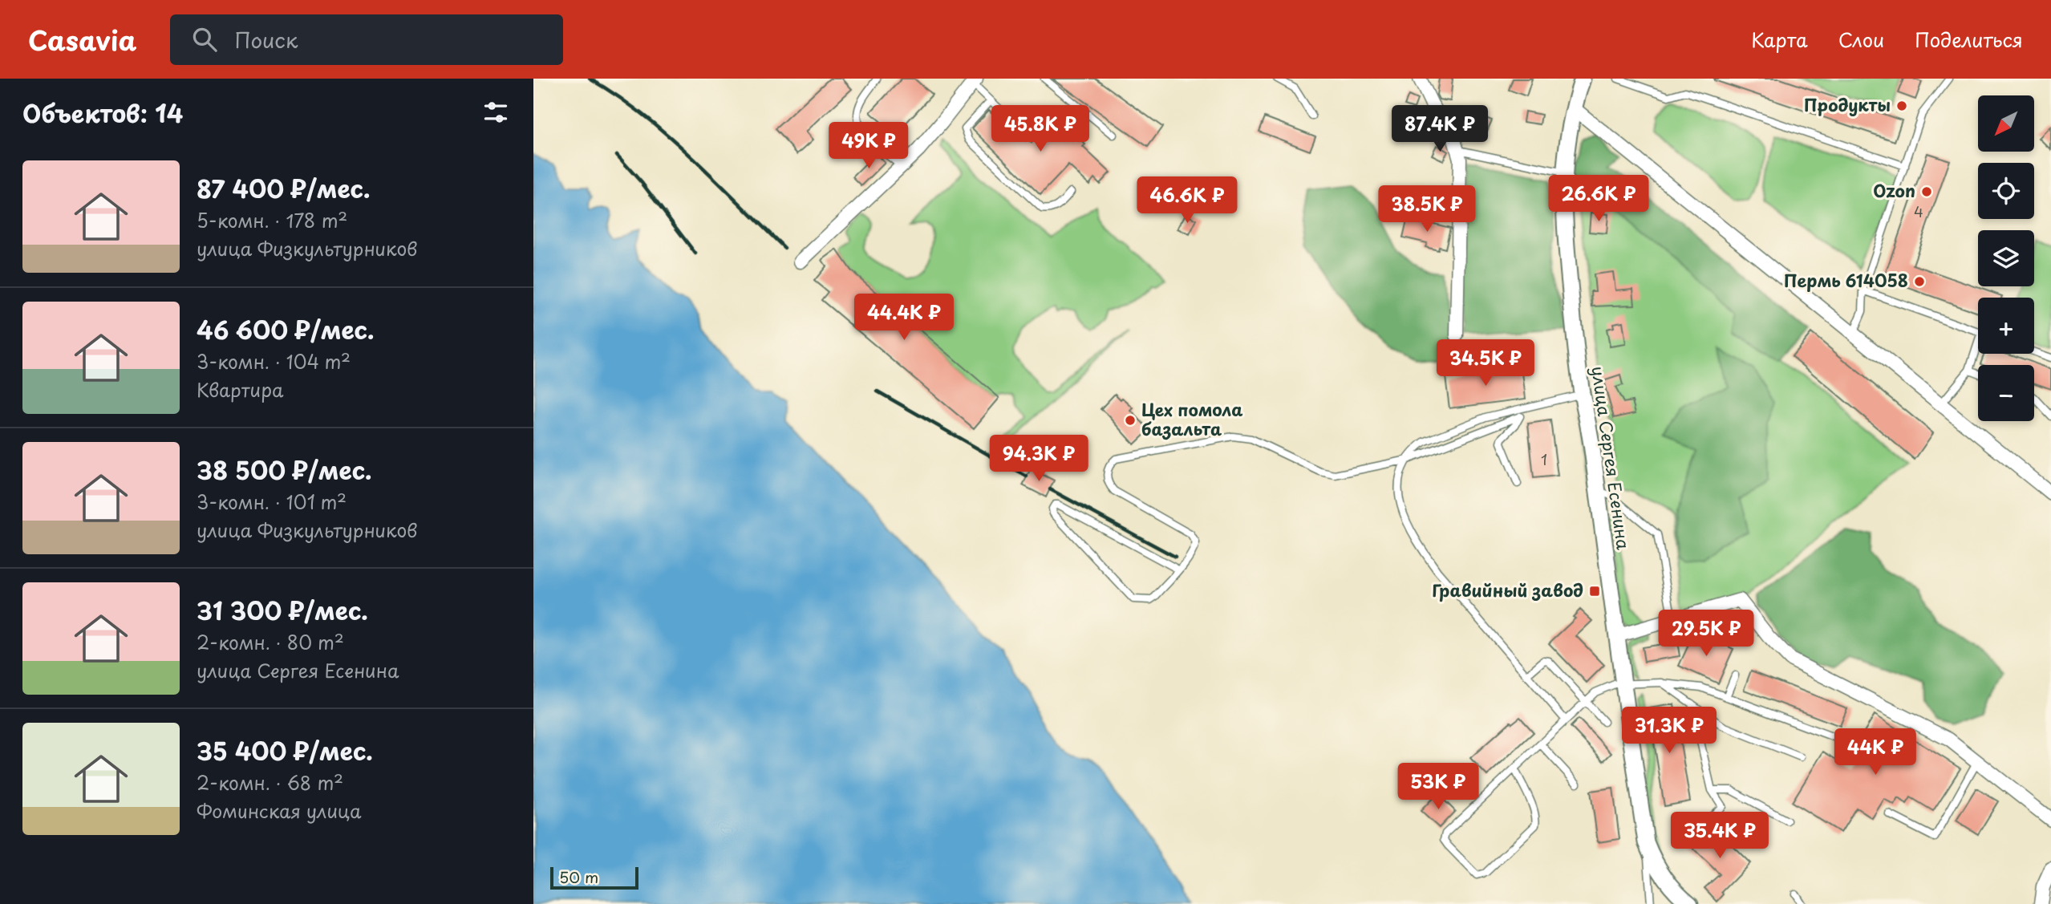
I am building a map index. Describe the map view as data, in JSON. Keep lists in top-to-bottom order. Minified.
{"streets":{"street":["улица Сергея Есенина"]},"places":{"other":["Продукты","Ozon","Пермь 614058","Цех помола базальта"],"transit":["Гравийный завод"]},"house_numbers":["4","1"],"scale_bar":"50 m","north":"bottom left","page":{"header":"Casavia","search":"Поиск","nav":["Карта","Слои","Поделиться"],"heading":"Объектов: 14","map_buttons":["+","−"],"price":["45.8K ₽","87.4K ₽","49K ₽","26.6K ₽","46.6K ₽","38.5K ₽","44.4K ₽","34.5K ₽","94.3K ₽","29.5K ₽","31.3K ₽","44K ₽","53K ₽","35.4K ₽"],"list":[{"name":"87 400 ₽/мес.","note":"5-комн. · 178 m² · улица Физкультурников"},{"name":"46 600 ₽/мес.","note":"3-комн. · 104 m² · Квартира"},{"name":"38 500 ₽/мес.","note":"3-комн. · 101 m² · улица Физкультурников"},{"name":"31 300 ₽/мес.","note":"2-комн. · 80 m² · улица Сергея Есенина"},{"name":"35 400 ₽/мес.","note":"2-комн. · 68 m² · Фоминская улица"}],"scale":"50 m"}}
